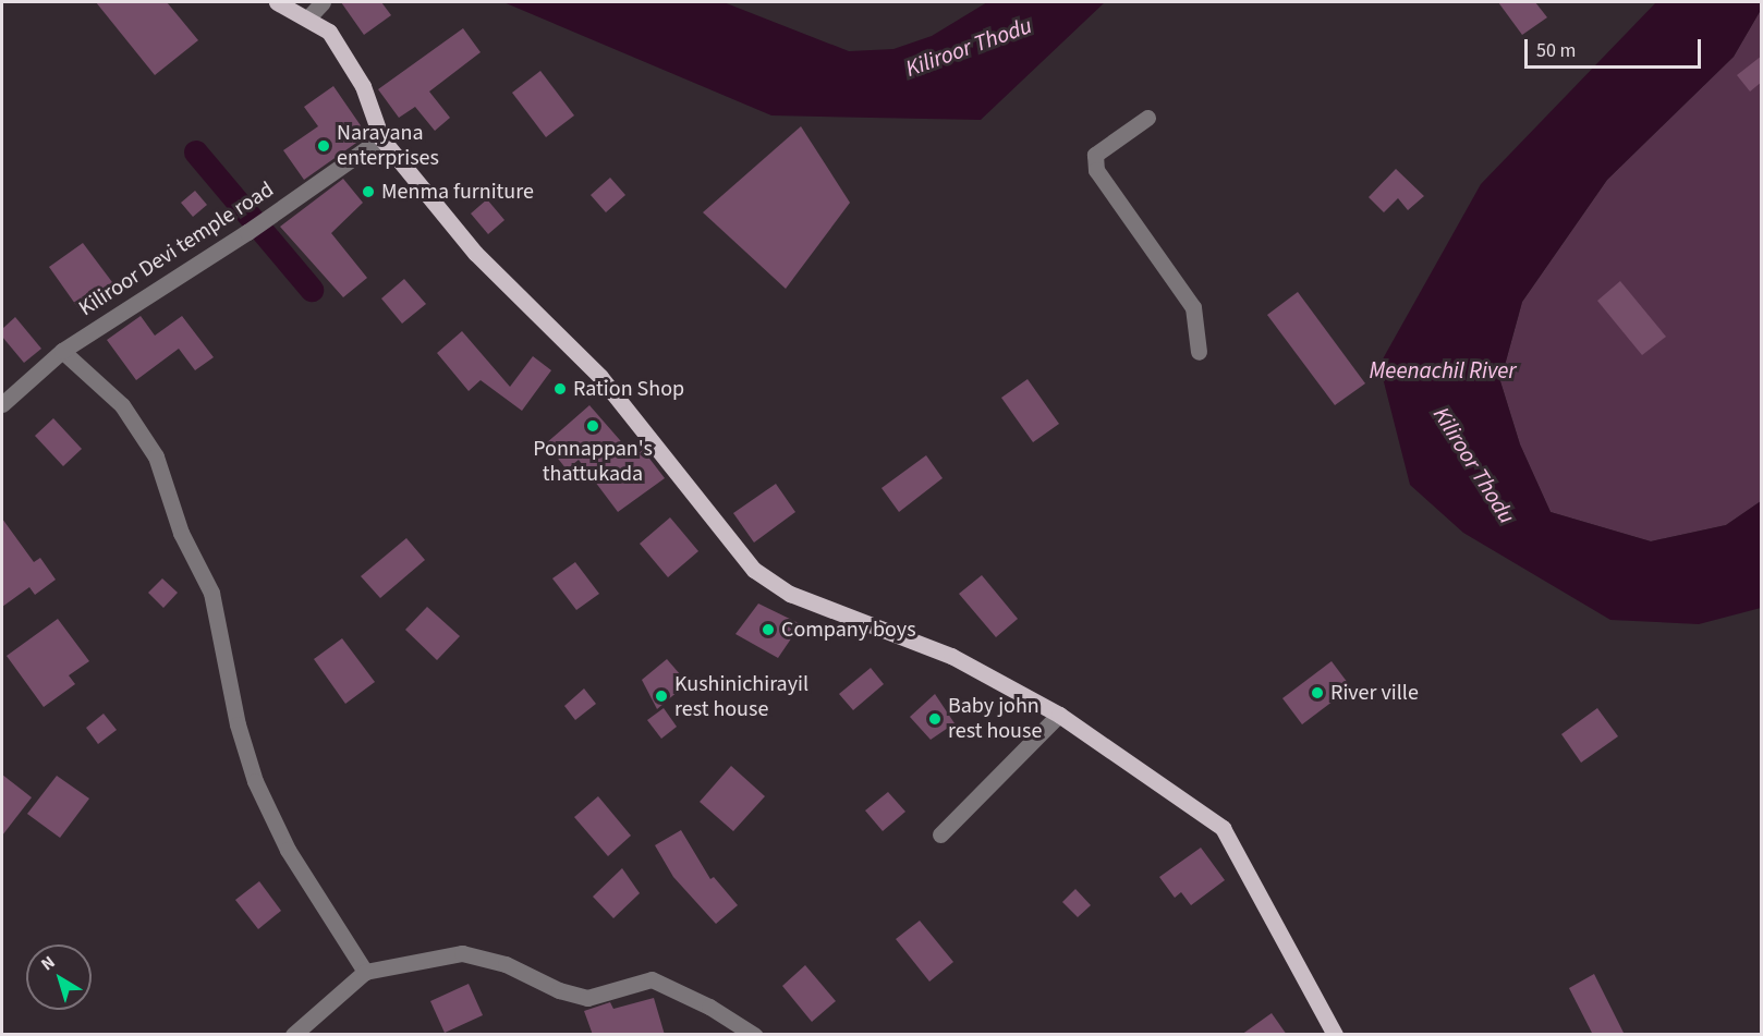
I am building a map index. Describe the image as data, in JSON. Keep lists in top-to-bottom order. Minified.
{"streets":{"street":["Kiliroor Devi temple road"]},"water":["Kiliroor Thodu","Meenachil River"],"places":["Narayana enterprises","Menma furniture","Ration Shop","Ponnappan's thattukada","Company boys","River ville","Kushinichirayil rest house","Baby john rest house"],"scale_bar":"50 m","north":"top left"}
